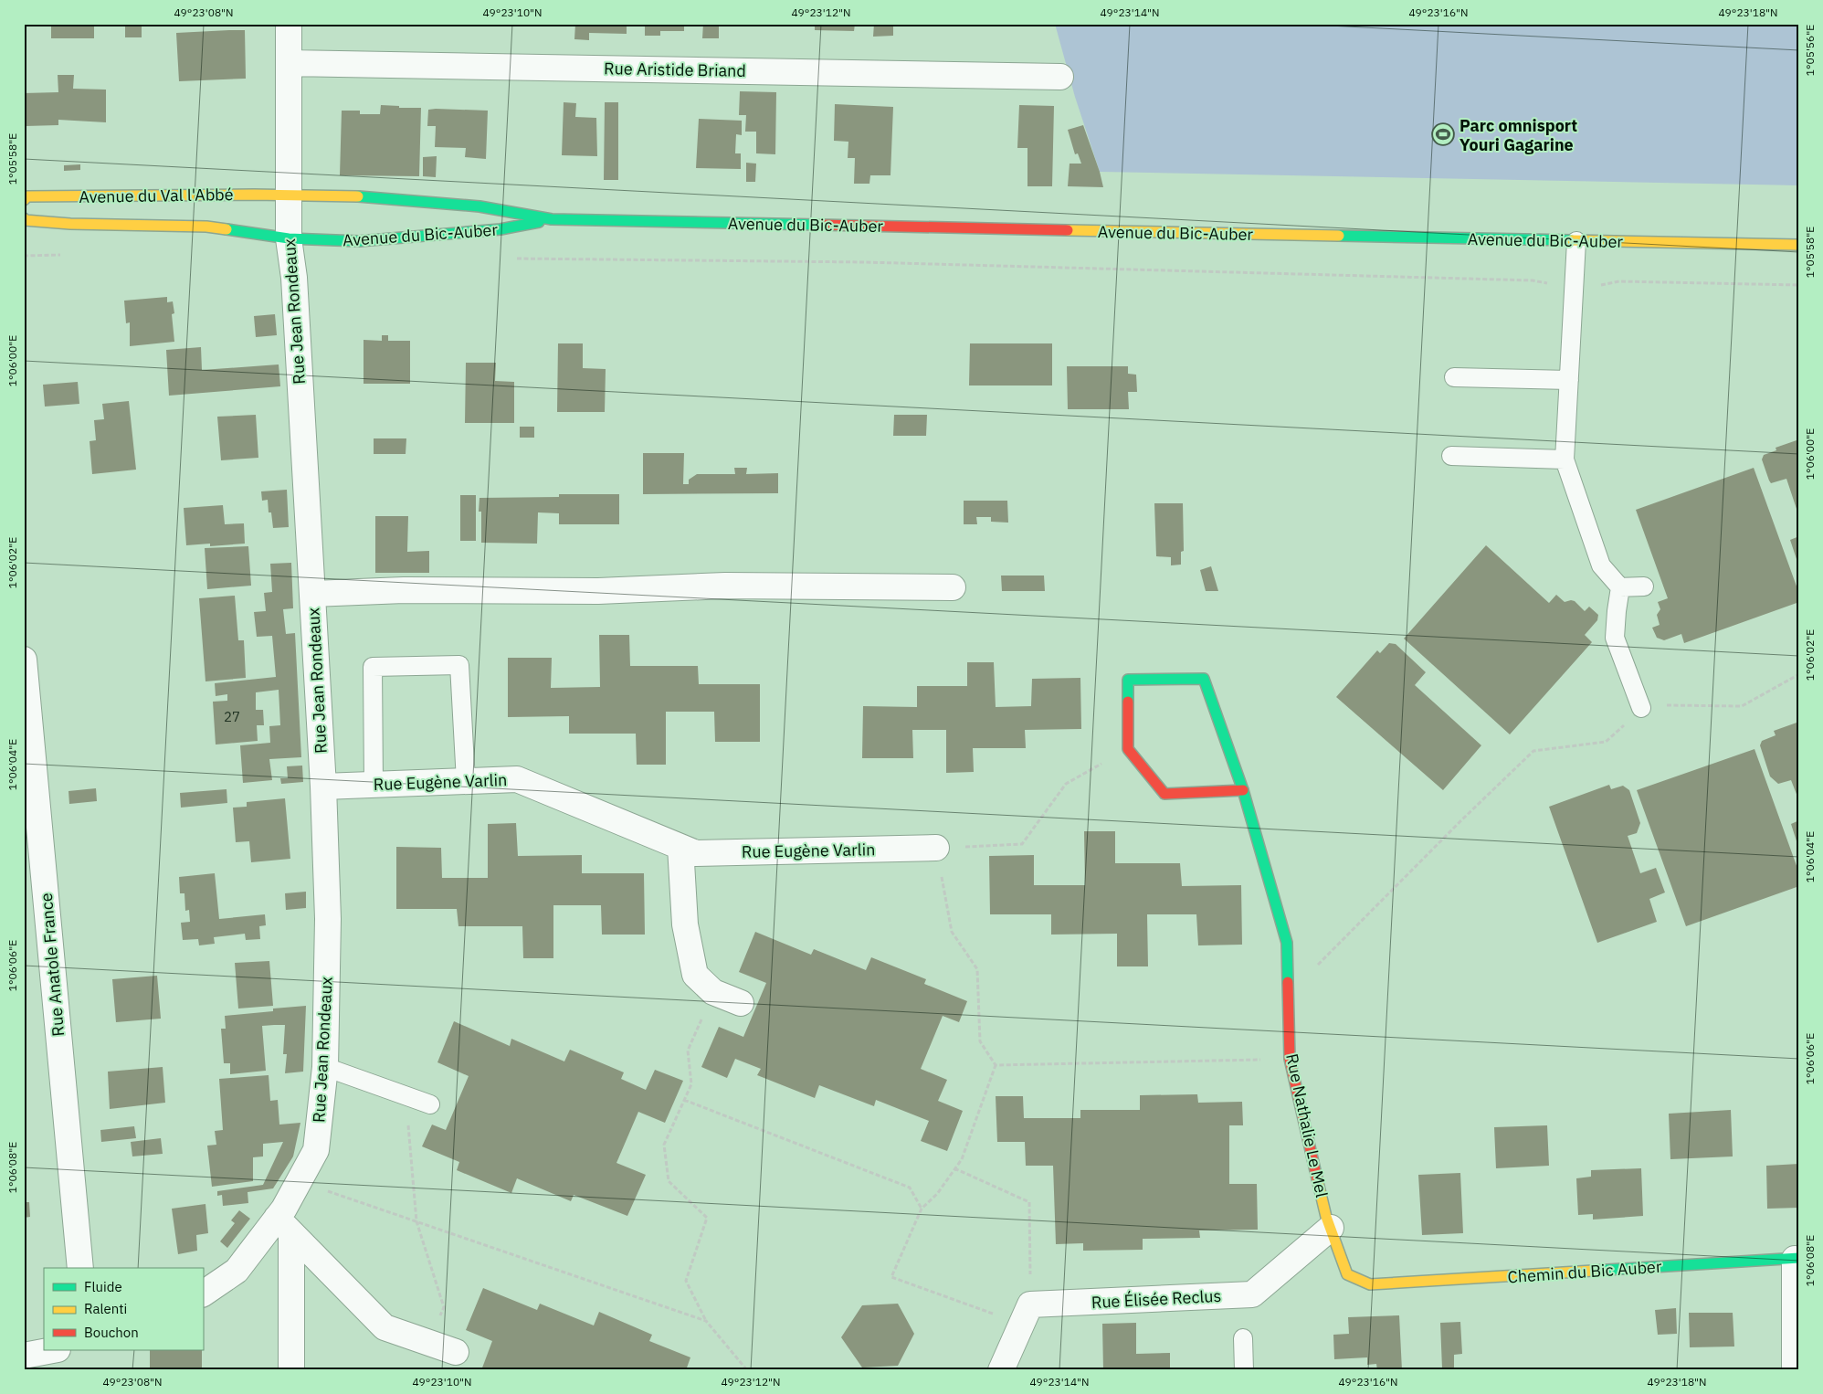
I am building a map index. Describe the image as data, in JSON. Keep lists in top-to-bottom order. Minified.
{"streets":{"main road":["Avenue du Val l'Abbé","Avenue du Bic-Auber","Rue Nathalie Le Mel","Chemin du Bic Auber"],"street":["Rue Aristide Briand","Rue Jean Rondeaux","Rue Eugène Varlin","Rue Anatole France","Rue Élisée Reclus"]},"crossings":[["Rue Aristide Briand","Rue Jean Rondeaux"],["Avenue du Val l'Abbé","Avenue du Bic-Auber"],["Avenue du Val l'Abbé","Rue Jean Rondeaux"],["Avenue du Bic-Auber","Rue Jean Rondeaux"],["Rue Jean Rondeaux","Rue Eugène Varlin"],["Rue Nathalie Le Mel","Chemin du Bic Auber"],["Rue Nathalie Le Mel","Rue Élisée Reclus"]],"places":{"sports":["Parc omnisport Youri Gagarine"]},"house_numbers":["27"],"legend":["Fluide","Ralenti","Bouchon"],"coordinates":["49°23'08\"N","49°23'10\"N","49°23'12\"N","49°23'14\"N","49°23'16\"N","49°23'18\"N","1°05'56\"E","1°05'58\"E","1°06'00\"E","1°06'02\"E","1°06'04\"E","1°06'06\"E","1°06'08\"E"]}
